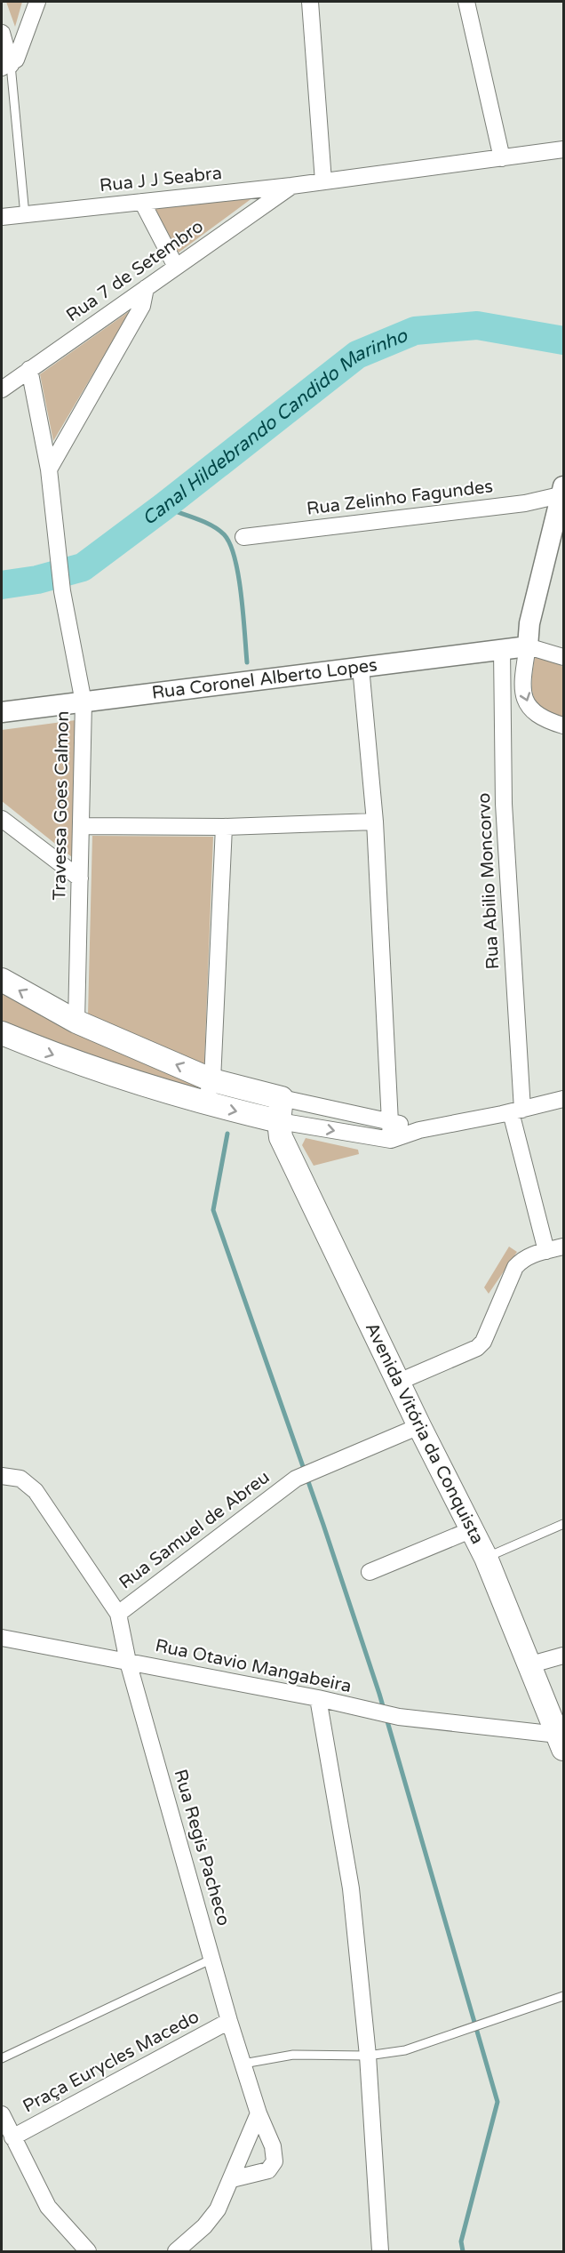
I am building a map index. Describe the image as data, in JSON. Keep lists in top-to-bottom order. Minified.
{"streets":{"main road":["Avenida Vitória da Conquista"],"street":["Rua J J Seabra","Rua 7 de Setembro","Rua Zelinho Fagundes","Rua Coronel Alberto Lopes","Travessa Goes Calmon","Rua Abilio Moncorvo","Rua Samuel de Abreu","Rua Otavio Mangabeira","Rua Regis Pacheco","Praça Eurycles Macedo"]},"crossings":[["Rua J J Seabra","Rua 7 de Setembro"],["Rua 7 de Setembro","Travessa Goes Calmon"],["Rua Coronel Alberto Lopes","Travessa Goes Calmon"],["Rua Coronel Alberto Lopes","Rua Abilio Moncorvo"],["Avenida Vitória da Conquista","Rua Samuel de Abreu"],["Avenida Vitória da Conquista","Rua Otavio Mangabeira"],["Rua Samuel de Abreu","Rua Regis Pacheco"],["Rua Otavio Mangabeira","Rua Regis Pacheco"],["Rua Regis Pacheco","Praça Eurycles Macedo"]],"water":["Canal Hildebrando Candido Marinho"]}
